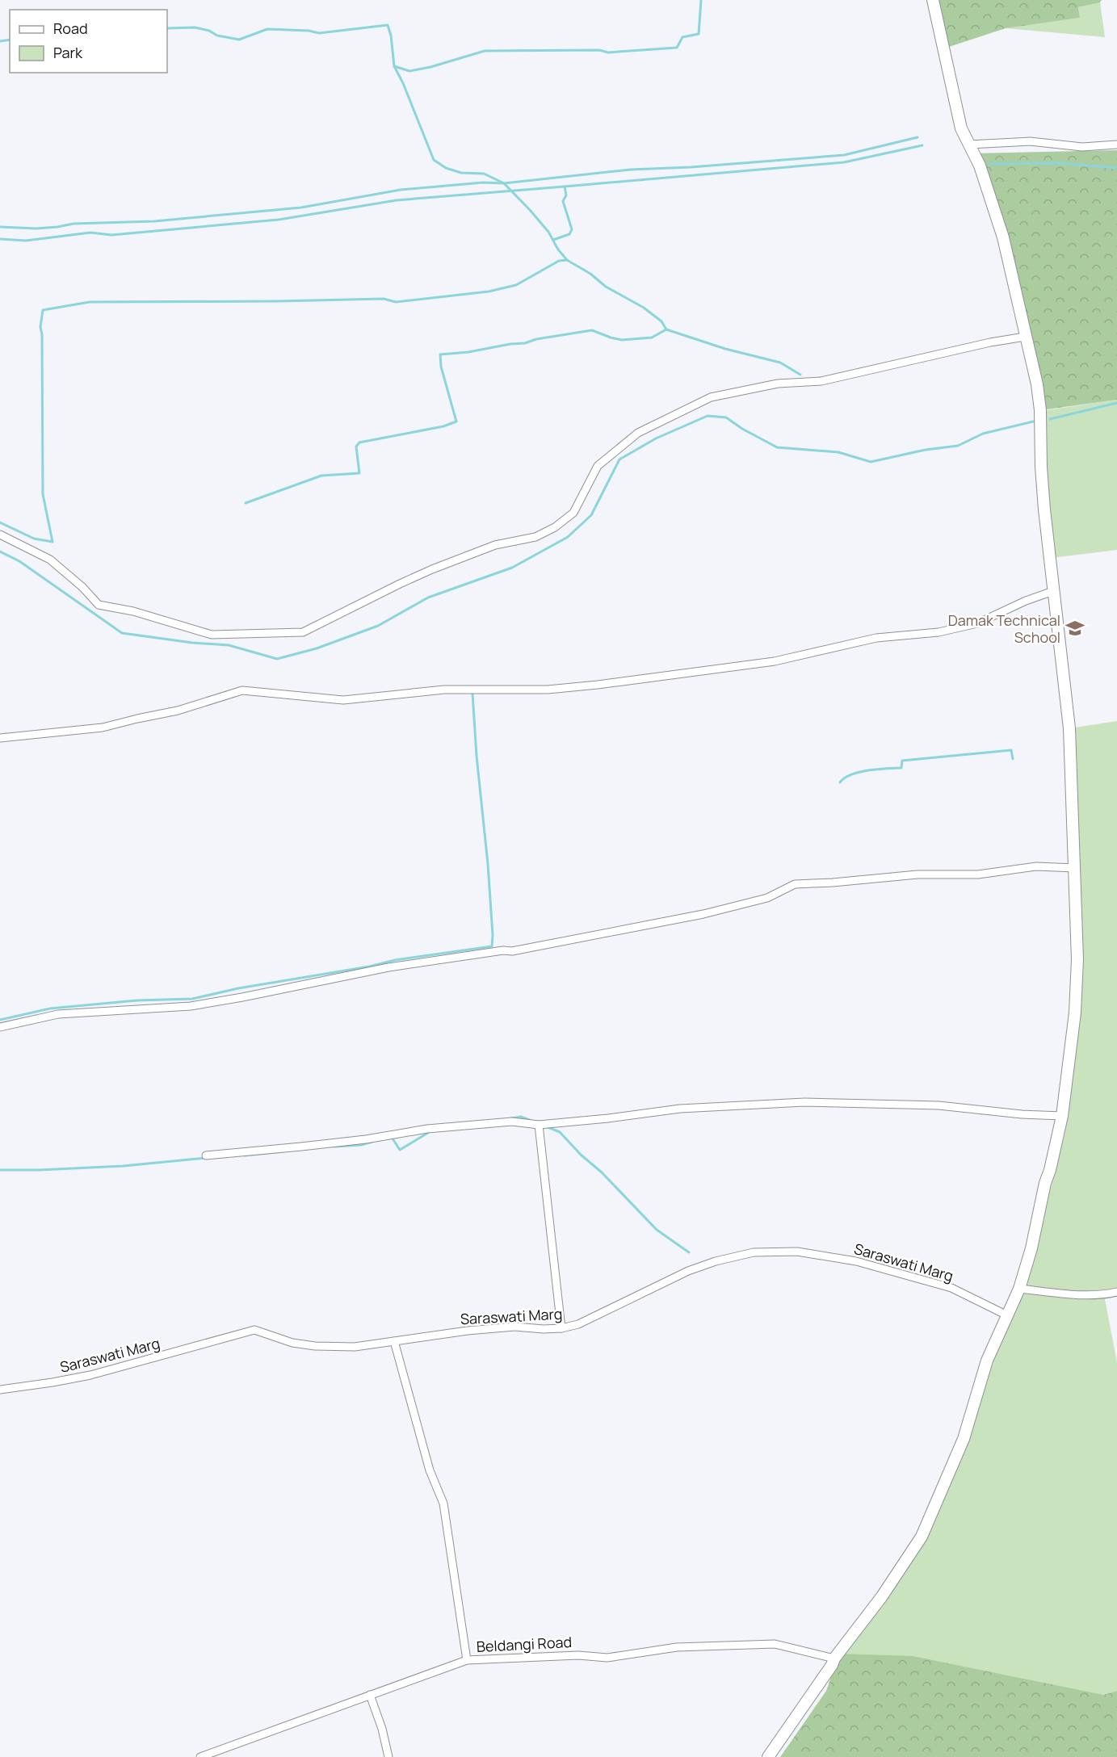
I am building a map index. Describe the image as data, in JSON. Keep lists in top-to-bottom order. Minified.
{"streets":{"street":["Saraswati Marg","Beldangi Road"]},"places":{"school or university":["Damak Technical School"]},"legend":["Road","Park"]}
